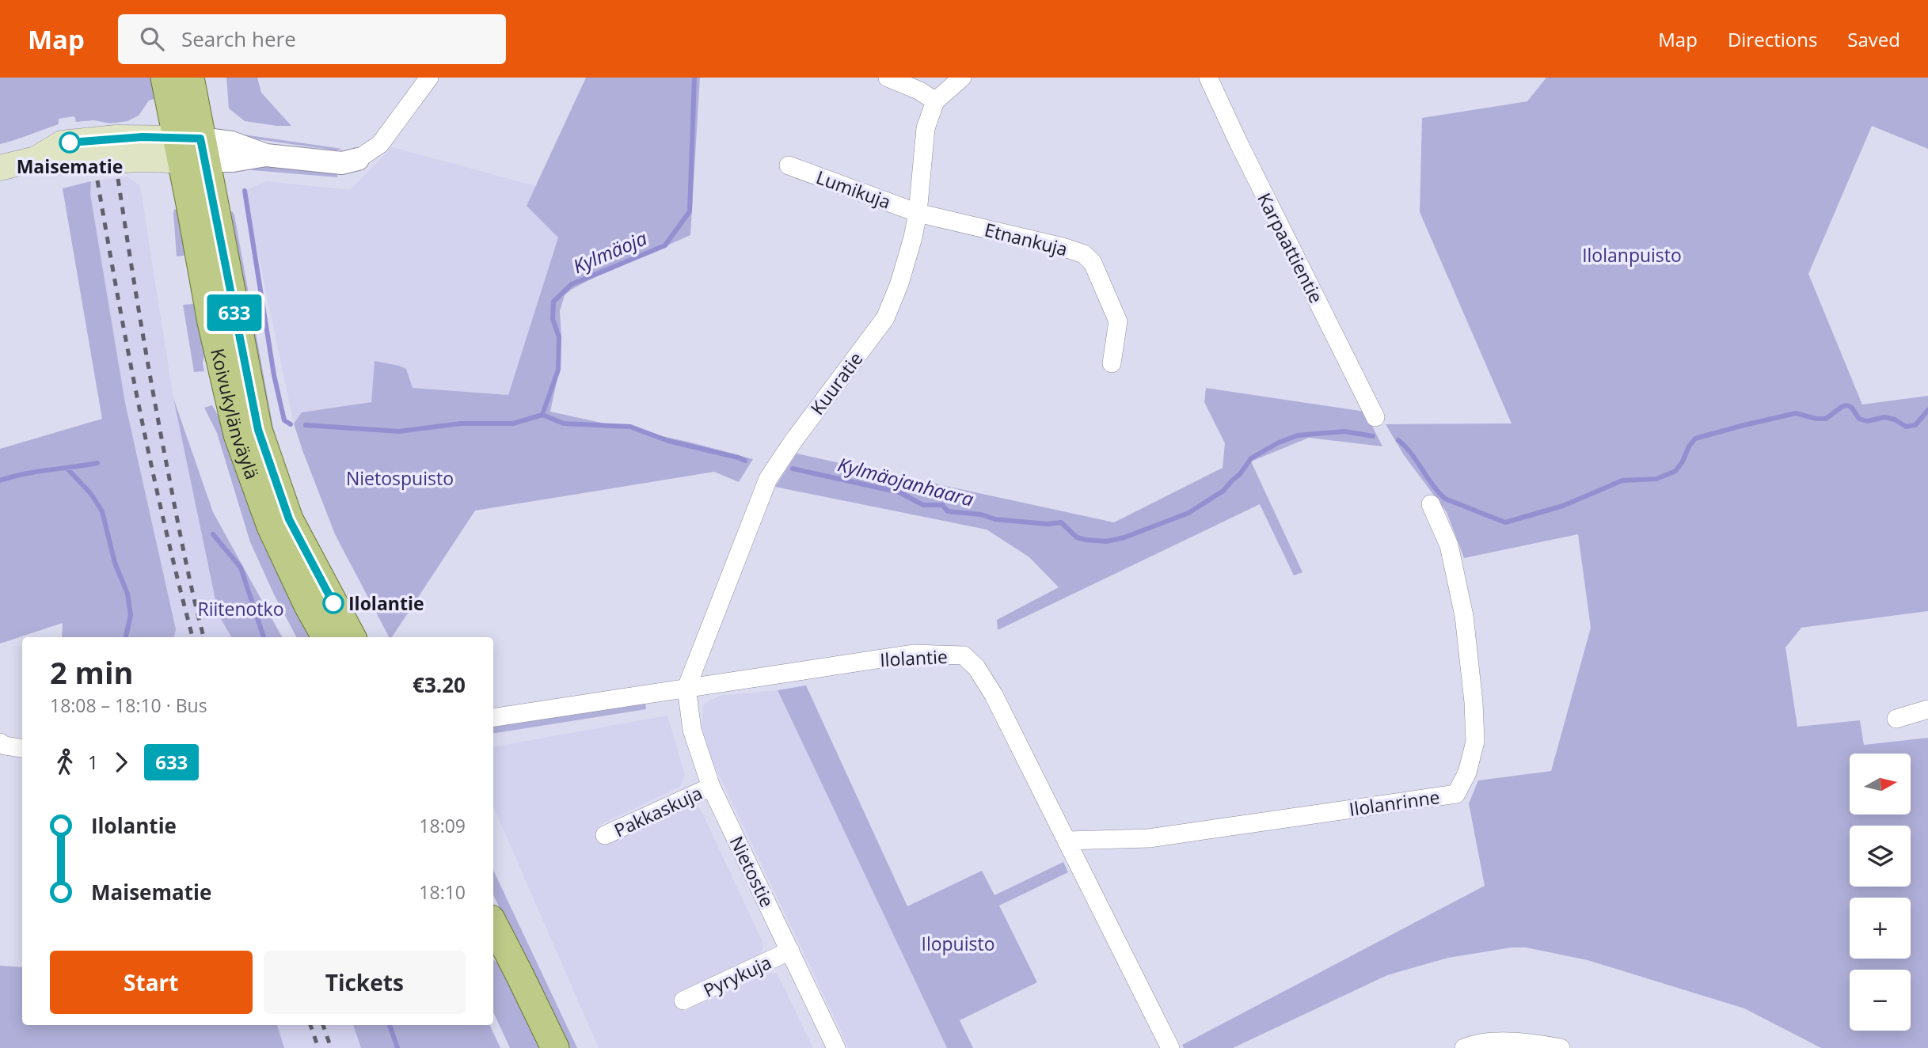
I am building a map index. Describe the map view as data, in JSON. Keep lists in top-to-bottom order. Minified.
{"streets":{"main road":["Koivukylänväylä"],"street":["Lumikuja","Etnankuja","Karpaattientie","Kuuratie","Ilolantie","Ilolanrinne","Pakkaskuja","Nietostie","Pyrykuja"]},"crossings":[["Lumikuja","Etnankuja"],["Lumikuja","Kuuratie"],["Etnankuja","Kuuratie"],["Kuuratie","Ilolantie"],["Kuuratie","Nietostie"],["Ilolantie","Ilolanrinne"],["Ilolantie","Nietostie"],["Pakkaskuja","Nietostie"],["Nietostie","Pyrykuja"]],"water":["Kylmäoja","Kylmäojanhaara"],"parks":["Ilolanpuisto","Nietospuisto","Riitenotko","Ilopuisto"],"places":["Maisematie","Ilolantie"],"lines":["bus line 633"],"north":"right","page":{"header":"Map","search":"Search here","nav":["Map","Directions","Saved"],"on_map":"633","heading":["2 min","18:08 – 18:10 · Bus","€3.20"],"legs":["1","633"],"map_buttons":["+","−"],"list":[{"name":"Ilolantie","value":"18:09"},{"name":"Maisematie","value":"18:10"}],"buttons":["Start","Tickets"]}}
